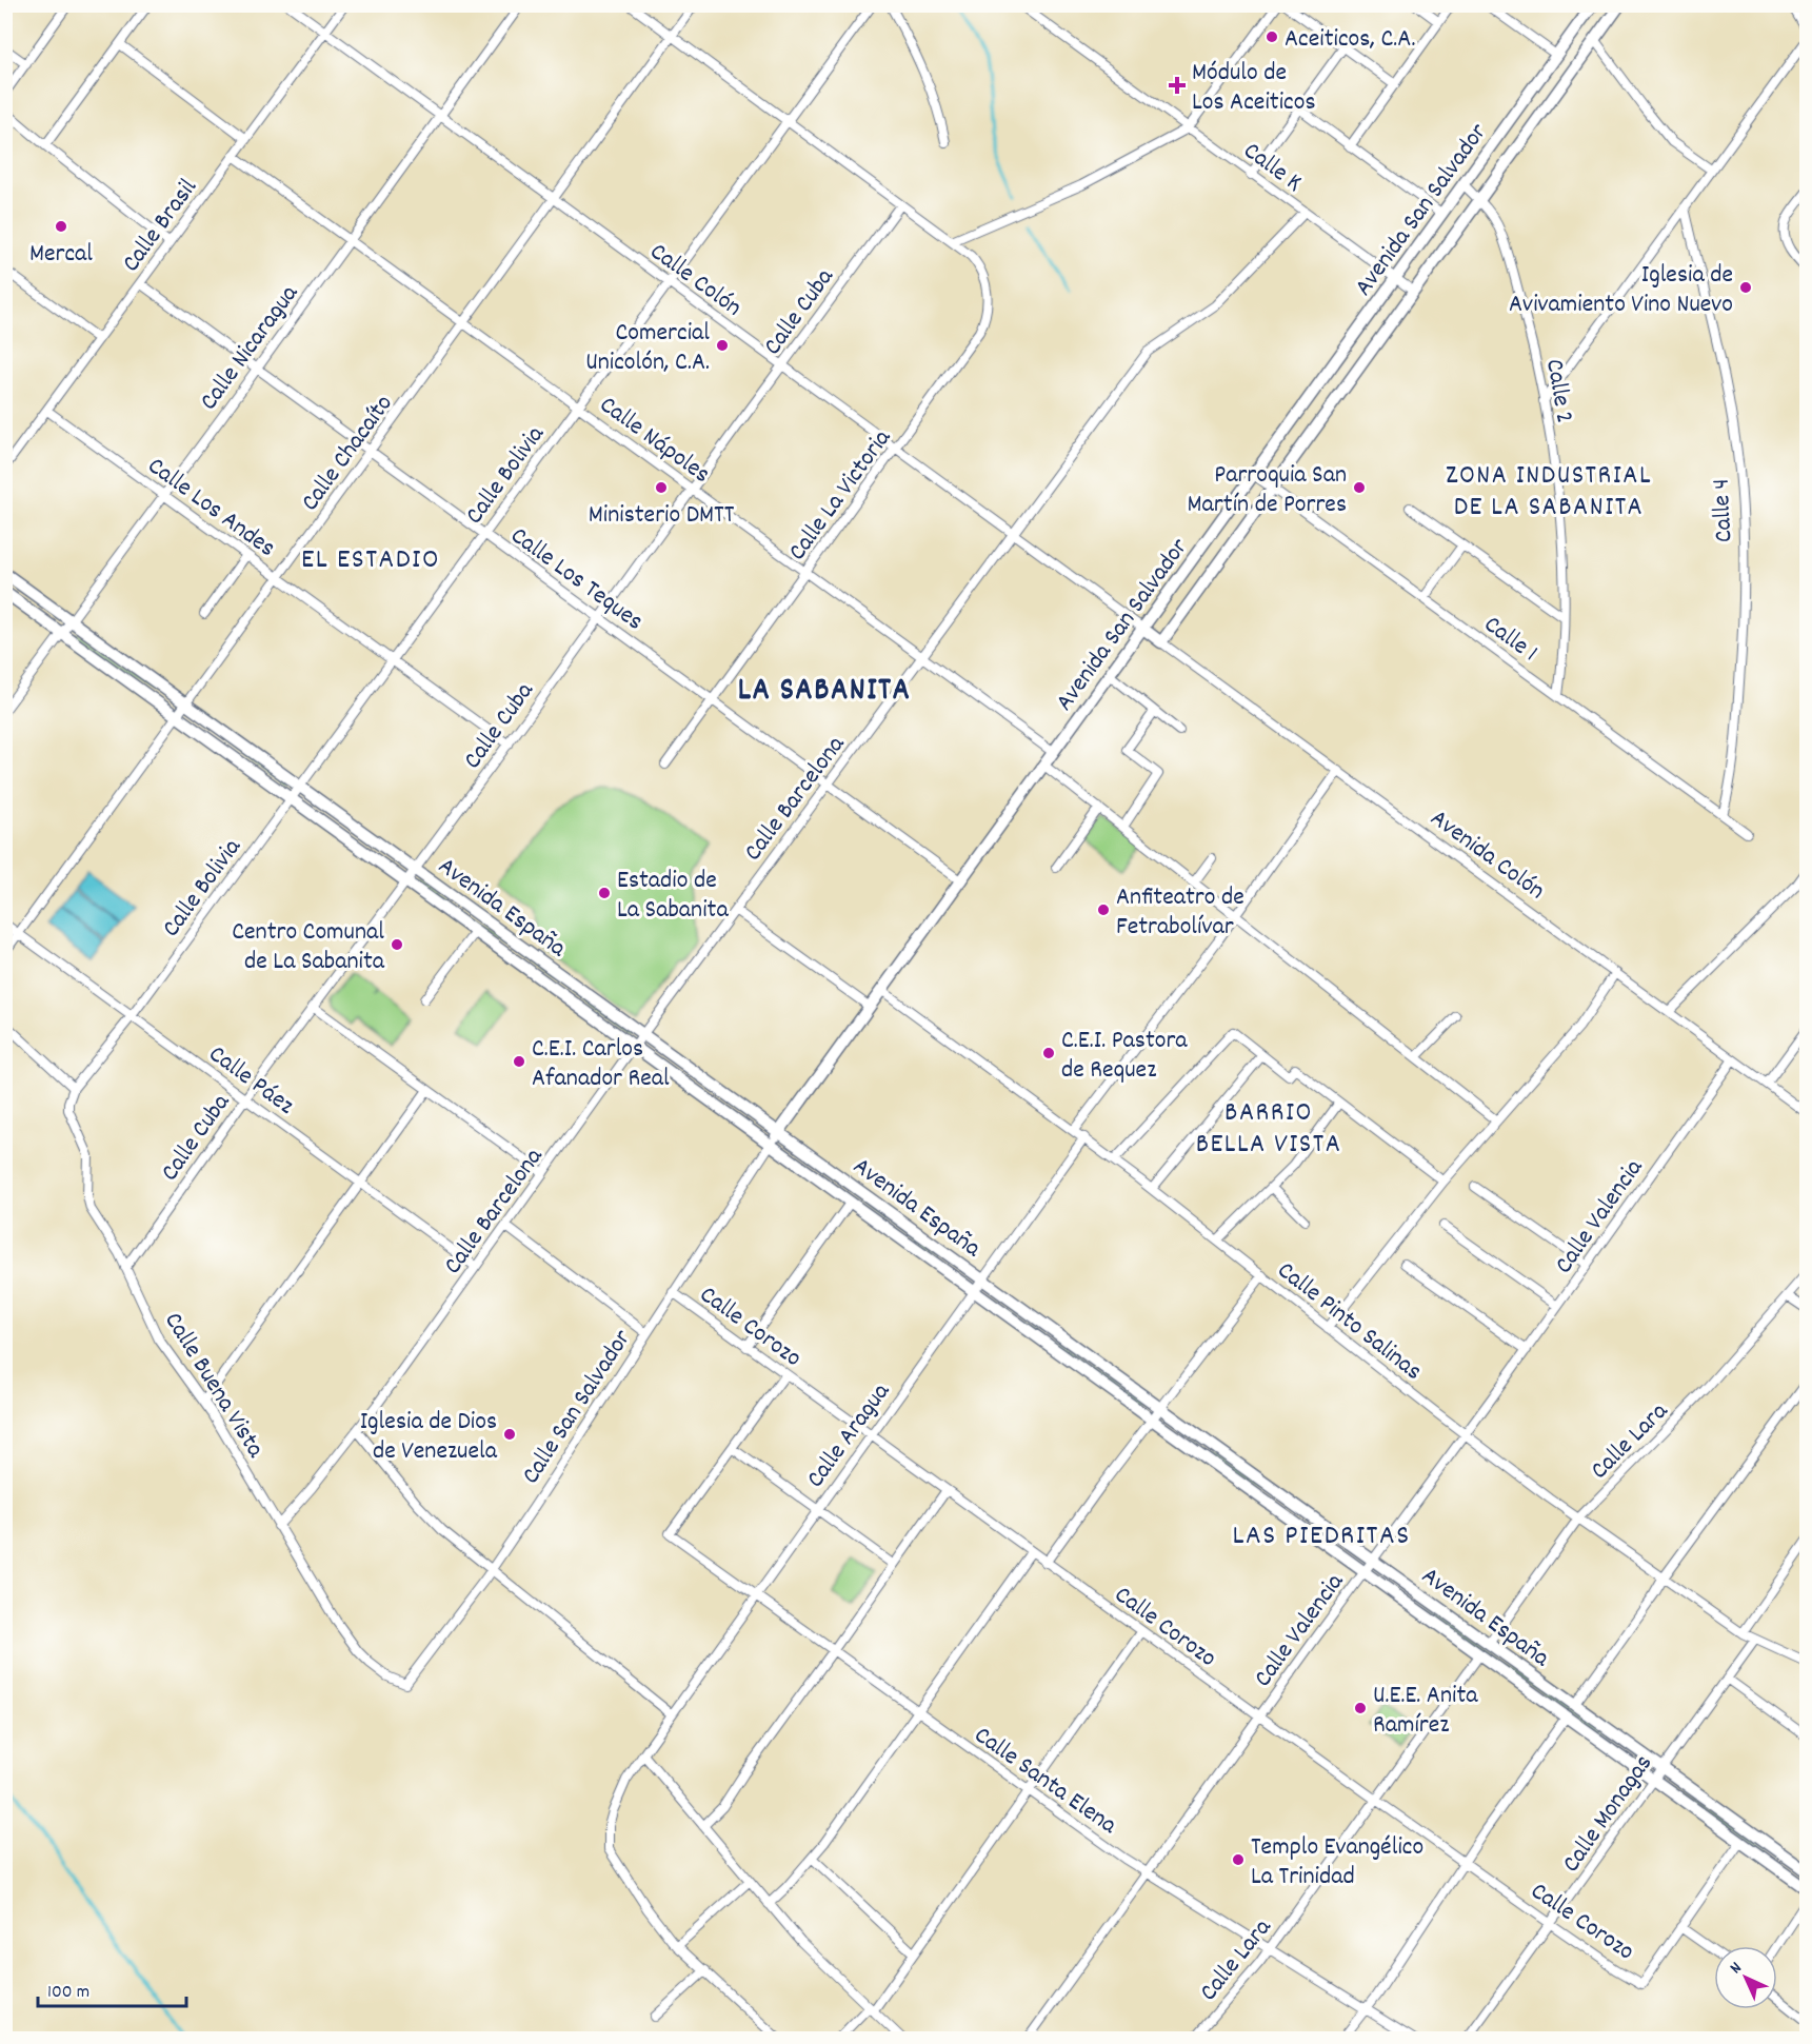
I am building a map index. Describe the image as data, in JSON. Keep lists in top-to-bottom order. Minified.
{"streets":{"main road":["Avenida San Salvador","Avenida Colón","Avenida España"],"street":["Calle K","Calle Brasil","Calle Colón","Calle Cuba","Calle Nicaragua","Calle 2","Calle Nápoles","Calle Chacaíto","Calle Bolivia","Calle La Victoria","Calle Los Andes","Calle 4","Calle Los Teques","Calle 1","Calle Barcelona","Calle Páez","Calle Valencia","Calle Pinto Salinas","Calle Corozo","Calle Buena Vista","Calle San Salvador","Calle Aragua","Calle Lara","Calle Santa Elena","Calle Monagas"]},"crossings":[["Calle K","Avenida San Salvador"],["Calle K","Calle Barcelona"],["Avenida San Salvador","Calle Colón"],["Avenida San Salvador","Calle 2"],["Avenida San Salvador","Calle Nápoles"],["Avenida San Salvador","Calle Los Teques"],["Avenida San Salvador","Calle 1"],["Avenida San Salvador","Avenida Colón"],["Avenida San Salvador","Avenida España"],["Avenida San Salvador","Calle Pinto Salinas"],["Avenida San Salvador","Calle San Salvador"],["Calle Brasil","Calle Colón"],["Calle Brasil","Calle Nápoles"],["Calle Brasil","Calle Los Andes"],["Calle Brasil","Calle Los Teques"],["Calle Colón","Calle Cuba"],["Calle Colón","Calle Nicaragua"],["Calle Colón","Calle Chacaíto"],["Calle Colón","Calle Bolivia"],["Calle Colón","Calle La Victoria"],["Calle Colón","Calle Barcelona"],["Calle Colón","Avenida Colón"],["Calle Cuba","Calle Nápoles"],["Calle Cuba","Calle La Victoria"],["Calle Cuba","Calle Los Andes"],["Calle Cuba","Calle Los Teques"],["Calle Cuba","Avenida España"],["Calle Cuba","Calle Páez"],["Calle Cuba","Calle Buena Vista"],["Calle Nicaragua","Calle Nápoles"],["Calle Nicaragua","Calle Los Andes"],["Calle Nicaragua","Calle Los Teques"],["Calle Nicaragua","Avenida España"],["Calle 2","Calle 1"],["Calle Nápoles","Calle Chacaíto"],["Calle Nápoles","Calle Bolivia"],["Calle Nápoles","Calle La Victoria"],["Calle Nápoles","Calle Barcelona"],["Calle Chacaíto","Calle La Victoria"],["Calle Chacaíto","Calle Los Andes"],["Calle Chacaíto","Calle Los Teques"],["Calle Chacaíto","Avenida España"],["Calle Chacaíto","Calle Páez"],["Calle Bolivia","Calle La Victoria"],["Calle Bolivia","Calle Los Andes"],["Calle Bolivia","Calle Los Teques"],["Calle Bolivia","Avenida España"],["Calle Bolivia","Calle Páez"],["Calle Bolivia","Calle Buena Vista"],["Calle La Victoria","Calle Los Teques"],["Calle 4","Calle 1"],["Calle Los Teques","Calle Barcelona"],["Calle Barcelona","Avenida España"],["Calle Barcelona","Calle Páez"],["Calle Barcelona","Calle Buena Vista"],["Avenida Colón","Calle Valencia"],["Avenida España","Calle Valencia"],["Avenida España","Calle San Salvador"],["Avenida España","Calle Aragua"],["Avenida España","Calle Lara"],["Avenida España","Calle Monagas"],["Calle Valencia","Calle Pinto Salinas"],["Calle Valencia","Calle Corozo"],["Calle Valencia","Calle Santa Elena"],["Calle Pinto Salinas","Calle Aragua"],["Calle Pinto Salinas","Calle Lara"],["Calle Pinto Salinas","Calle Monagas"],["Calle Corozo","Calle San Salvador"],["Calle Corozo","Calle Aragua"],["Calle Corozo","Calle Lara"],["Calle Corozo","Calle Monagas"],["Calle Buena Vista","Calle San Salvador"],["Calle Aragua","Calle Santa Elena"],["Calle Lara","Calle Santa Elena"]],"districts":["ZONA INDUSTRIAL DE LA SABANITA","EL ESTADIO","LA SABANITA","BARRIO BELLA VISTA","LAS PIEDRITAS"],"places":{"other":["Aceiticos, C.A.","Mercal","Iglesia de Avivamiento Vino Nuevo","Comercial Unicolón, C.A.","Ministerio DMTT","Parroquia San Martín de Porres","Estadio de La Sabanita","Anfiteatro de Fetrabolívar","Centro Comunal de La Sabanita","C.E.I. Pastora de Requez","C.E.I. Carlos Afanador Real","Iglesia de Dios de Venezuela","U.E.E. Anita Ramírez","Templo Evangélico La Trinidad"],"health":["Módulo de Los Aceiticos"]},"scale_bar":"100 m","north":"top left"}
